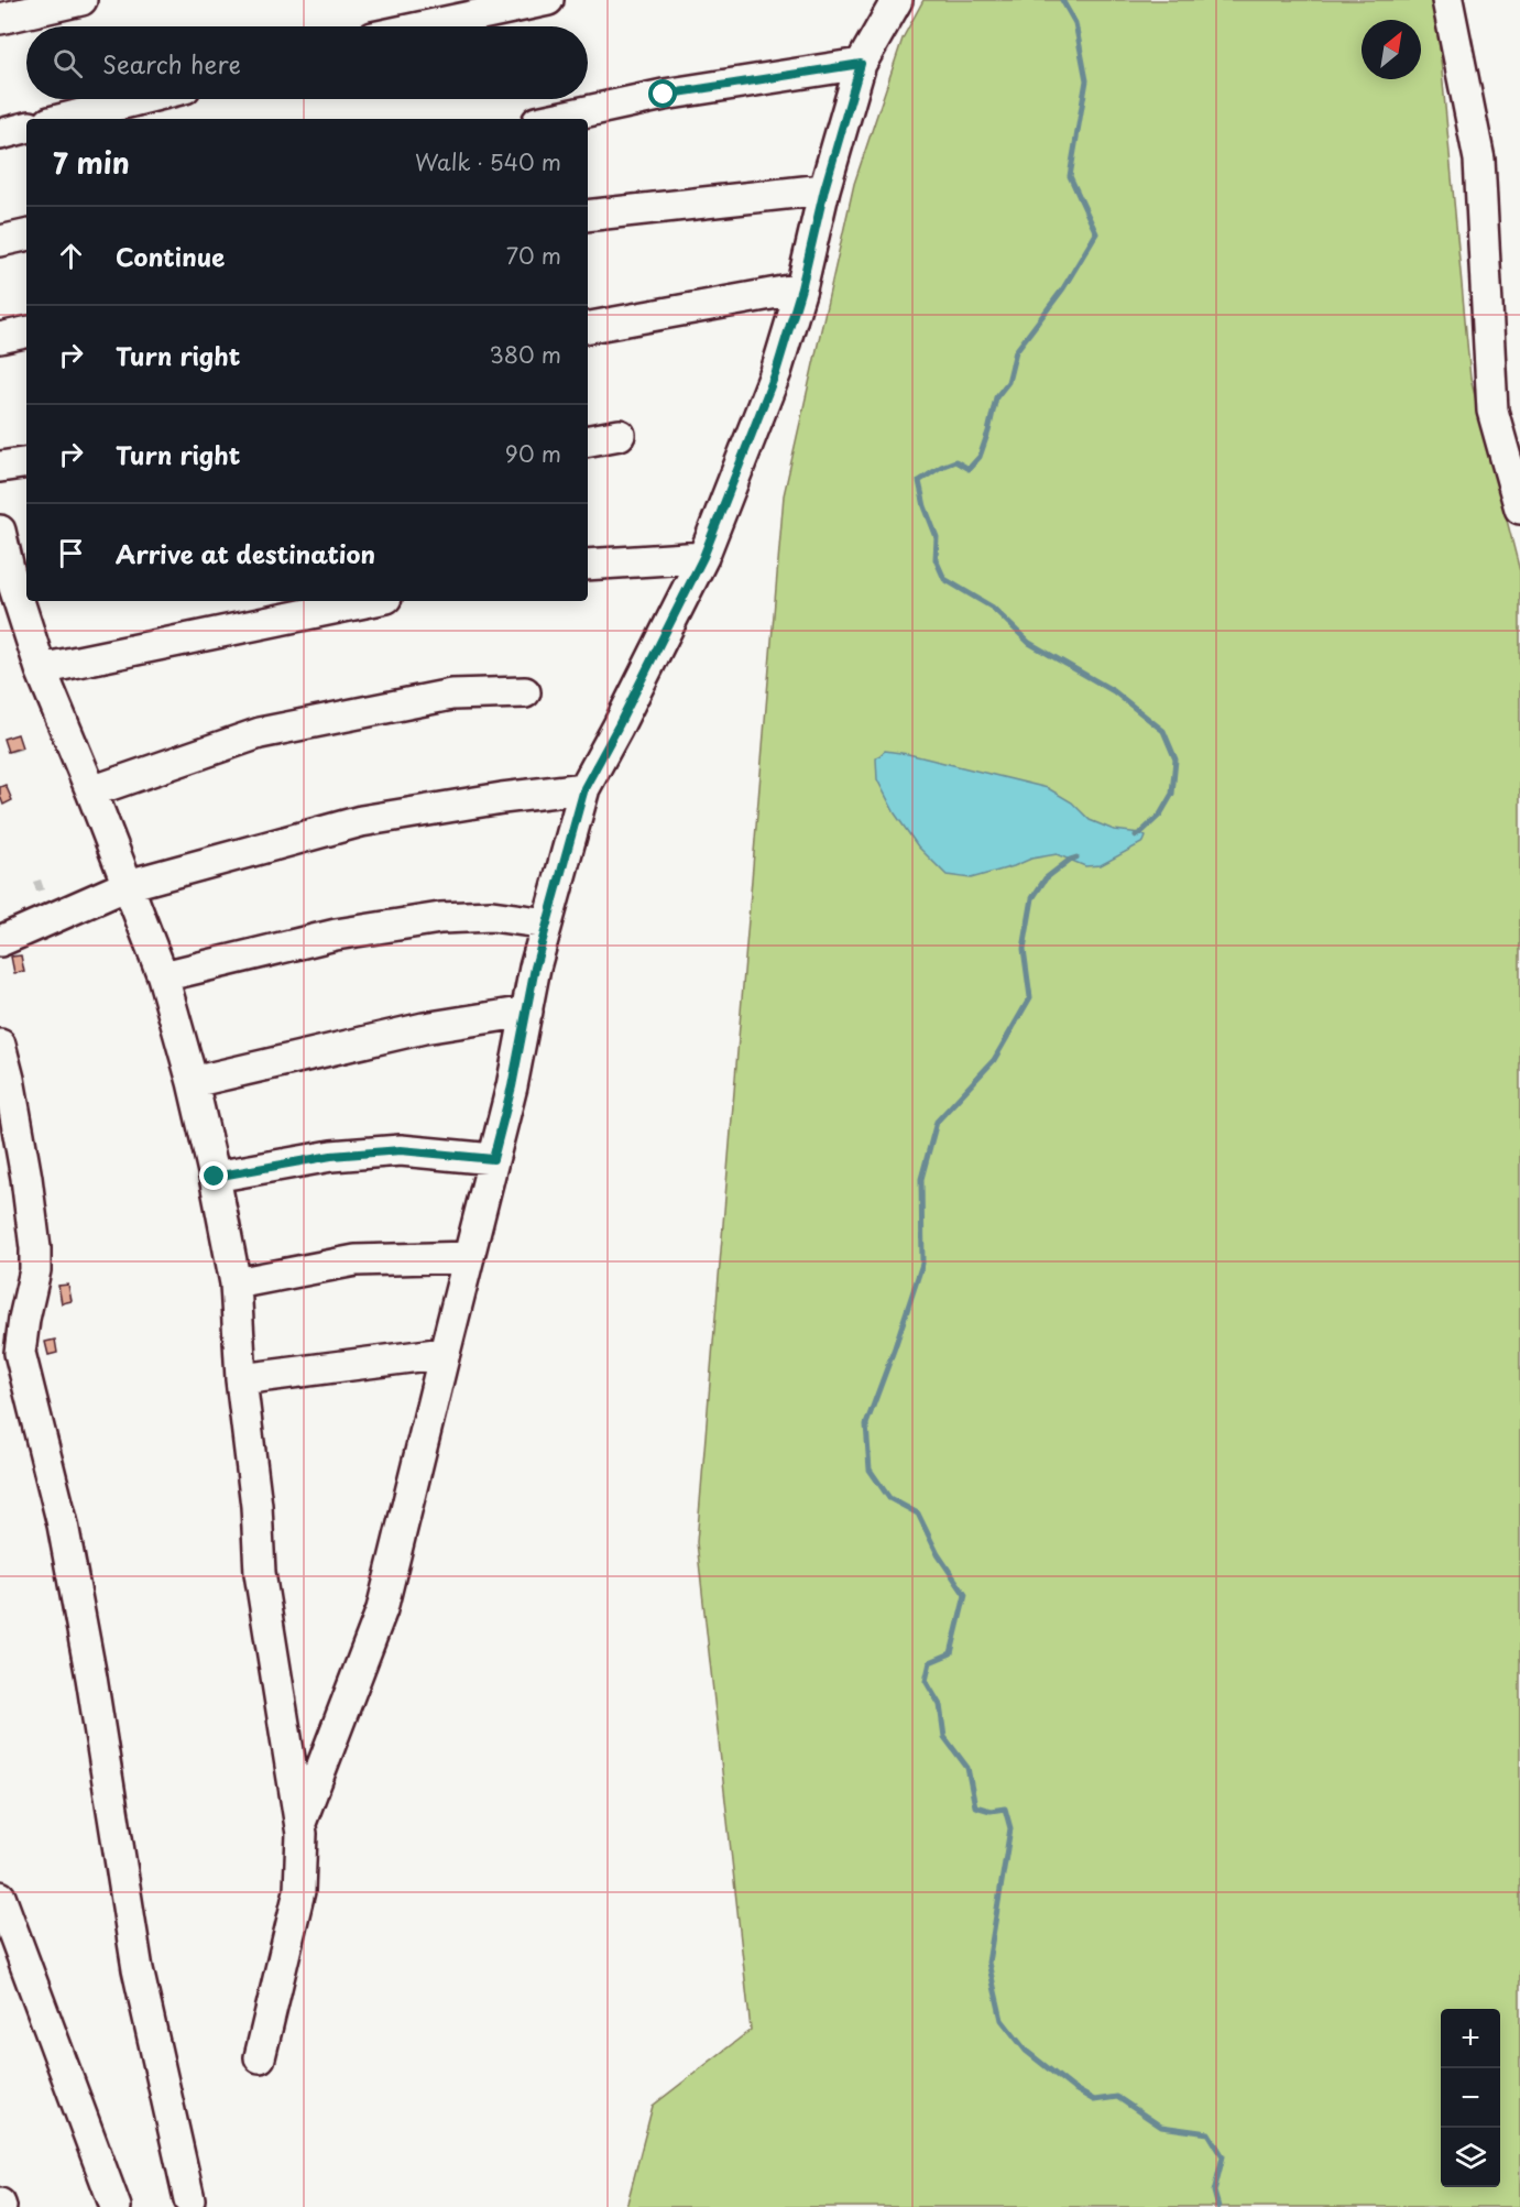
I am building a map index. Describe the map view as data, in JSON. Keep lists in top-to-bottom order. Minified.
{"north":"top right","page":{"search":"Search here","heading":["7 min","Walk · 540 m"],"list":[["Continue","70 m"],["Turn right","380 m"],["Turn right","90 m"],"Arrive at destination"],"map_buttons":["+","−"]}}
